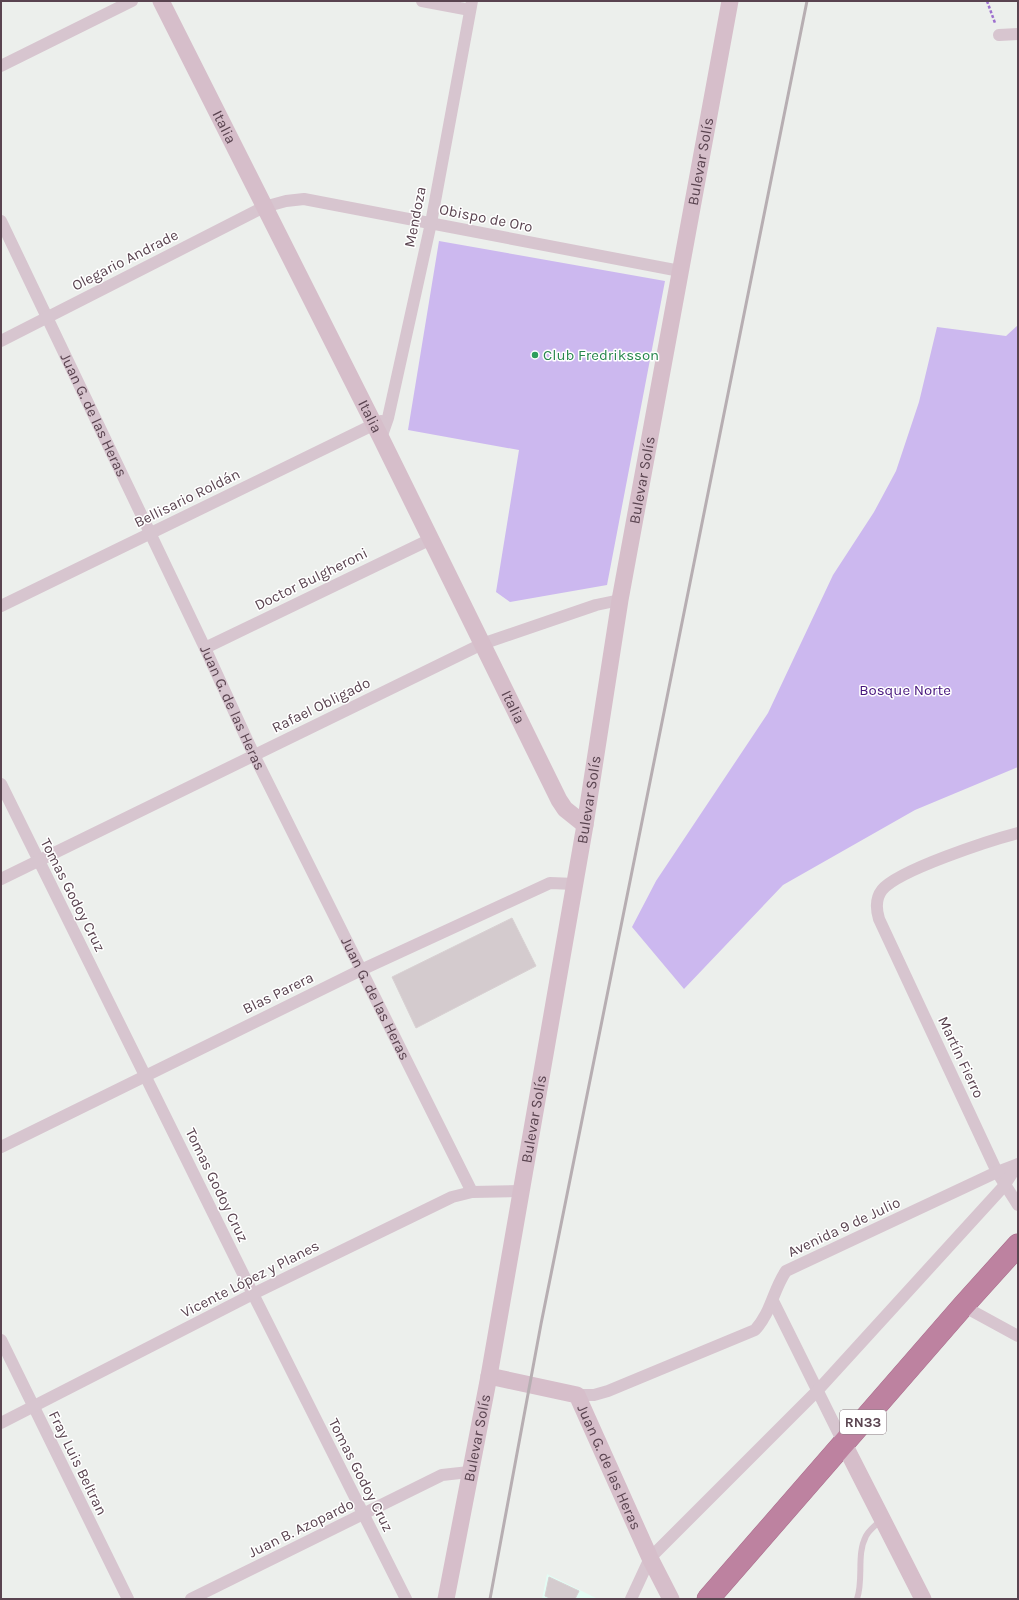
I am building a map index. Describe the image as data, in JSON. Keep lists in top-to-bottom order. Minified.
{"streets":{"highway":["RN33"],"street":["Italia","Bulevar Solís","Mendoza","Obispo de Oro","Olegario Andrade","Juan G. de las Heras","Bellisario Roldán","Doctor Bulgheroni","Rafael Obligado","Tomas Godoy Cruz","Blas Parera","Martín Fierro","Avenida 9 de Julio","Vicente López y Planes","Fray Luis Beltran","Juan B. Azopardo"]},"crossings":[["Italia","Bulevar Solís"],["Italia","Mendoza"],["Italia","Obispo de Oro"],["Italia","Olegario Andrade"],["Italia","Bellisario Roldán"],["Italia","Doctor Bulgheroni"],["Italia","Rafael Obligado"],["Bulevar Solís","Obispo de Oro"],["Bulevar Solís","Juan G. de las Heras"],["Bulevar Solís","Rafael Obligado"],["Bulevar Solís","Blas Parera"],["Bulevar Solís","Vicente López y Planes"],["Bulevar Solís","Juan B. Azopardo"],["Mendoza","Obispo de Oro"],["Mendoza","Bellisario Roldán"],["Obispo de Oro","Olegario Andrade"],["Olegario Andrade","Juan G. de las Heras"],["Juan G. de las Heras","Bellisario Roldán"],["Juan G. de las Heras","Doctor Bulgheroni"],["Juan G. de las Heras","Rafael Obligado"],["Juan G. de las Heras","Blas Parera"],["Juan G. de las Heras","Avenida 9 de Julio"],["Juan G. de las Heras","Vicente López y Planes"],["Rafael Obligado","Tomas Godoy Cruz"],["Tomas Godoy Cruz","Blas Parera"],["Tomas Godoy Cruz","Vicente López y Planes"],["Tomas Godoy Cruz","Juan B. Azopardo"],["Martín Fierro","Avenida 9 de Julio"],["Vicente López y Planes","Fray Luis Beltran"]],"parks":["Bosque Norte"],"places":["Club Fredriksson"]}
